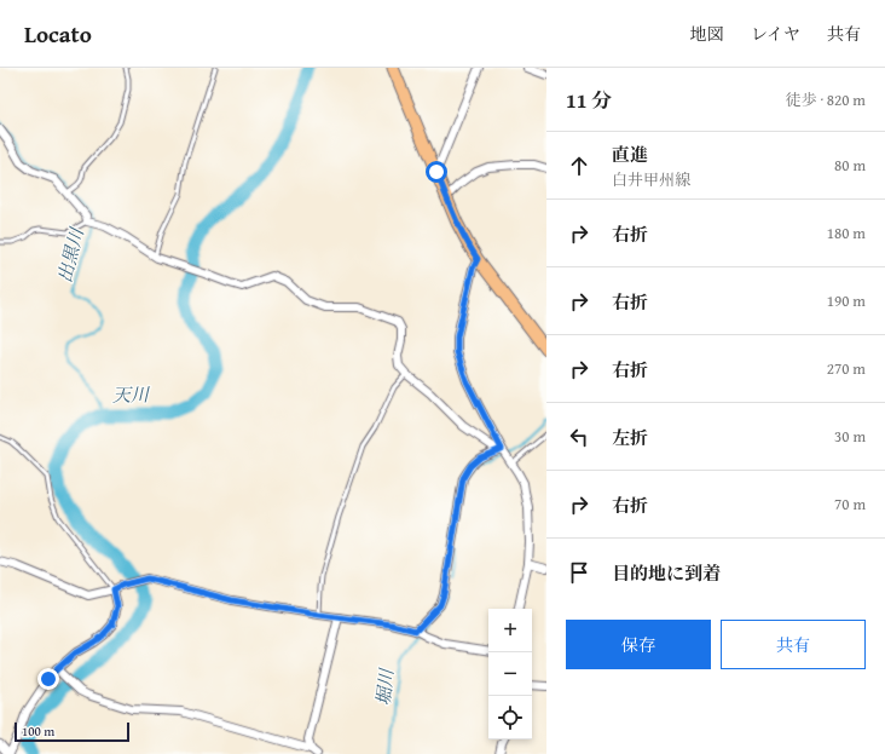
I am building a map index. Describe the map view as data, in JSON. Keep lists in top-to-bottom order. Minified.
{"water":["出黒川","天川","堀川"],"scale_bar":"100 m","page":{"header":"Locato","nav":["地図","レイヤ","共有"],"heading":["11 分","徒歩 · 820 m"],"list":[["直進","白井甲州線","80 m"],["右折","180 m"],["右折","190 m"],["右折","270 m"],["左折","30 m"],["右折","70 m"],"目的地に到着"],"buttons":["保存","共有"],"map_buttons":["+","−"],"scale":"100 m"}}
